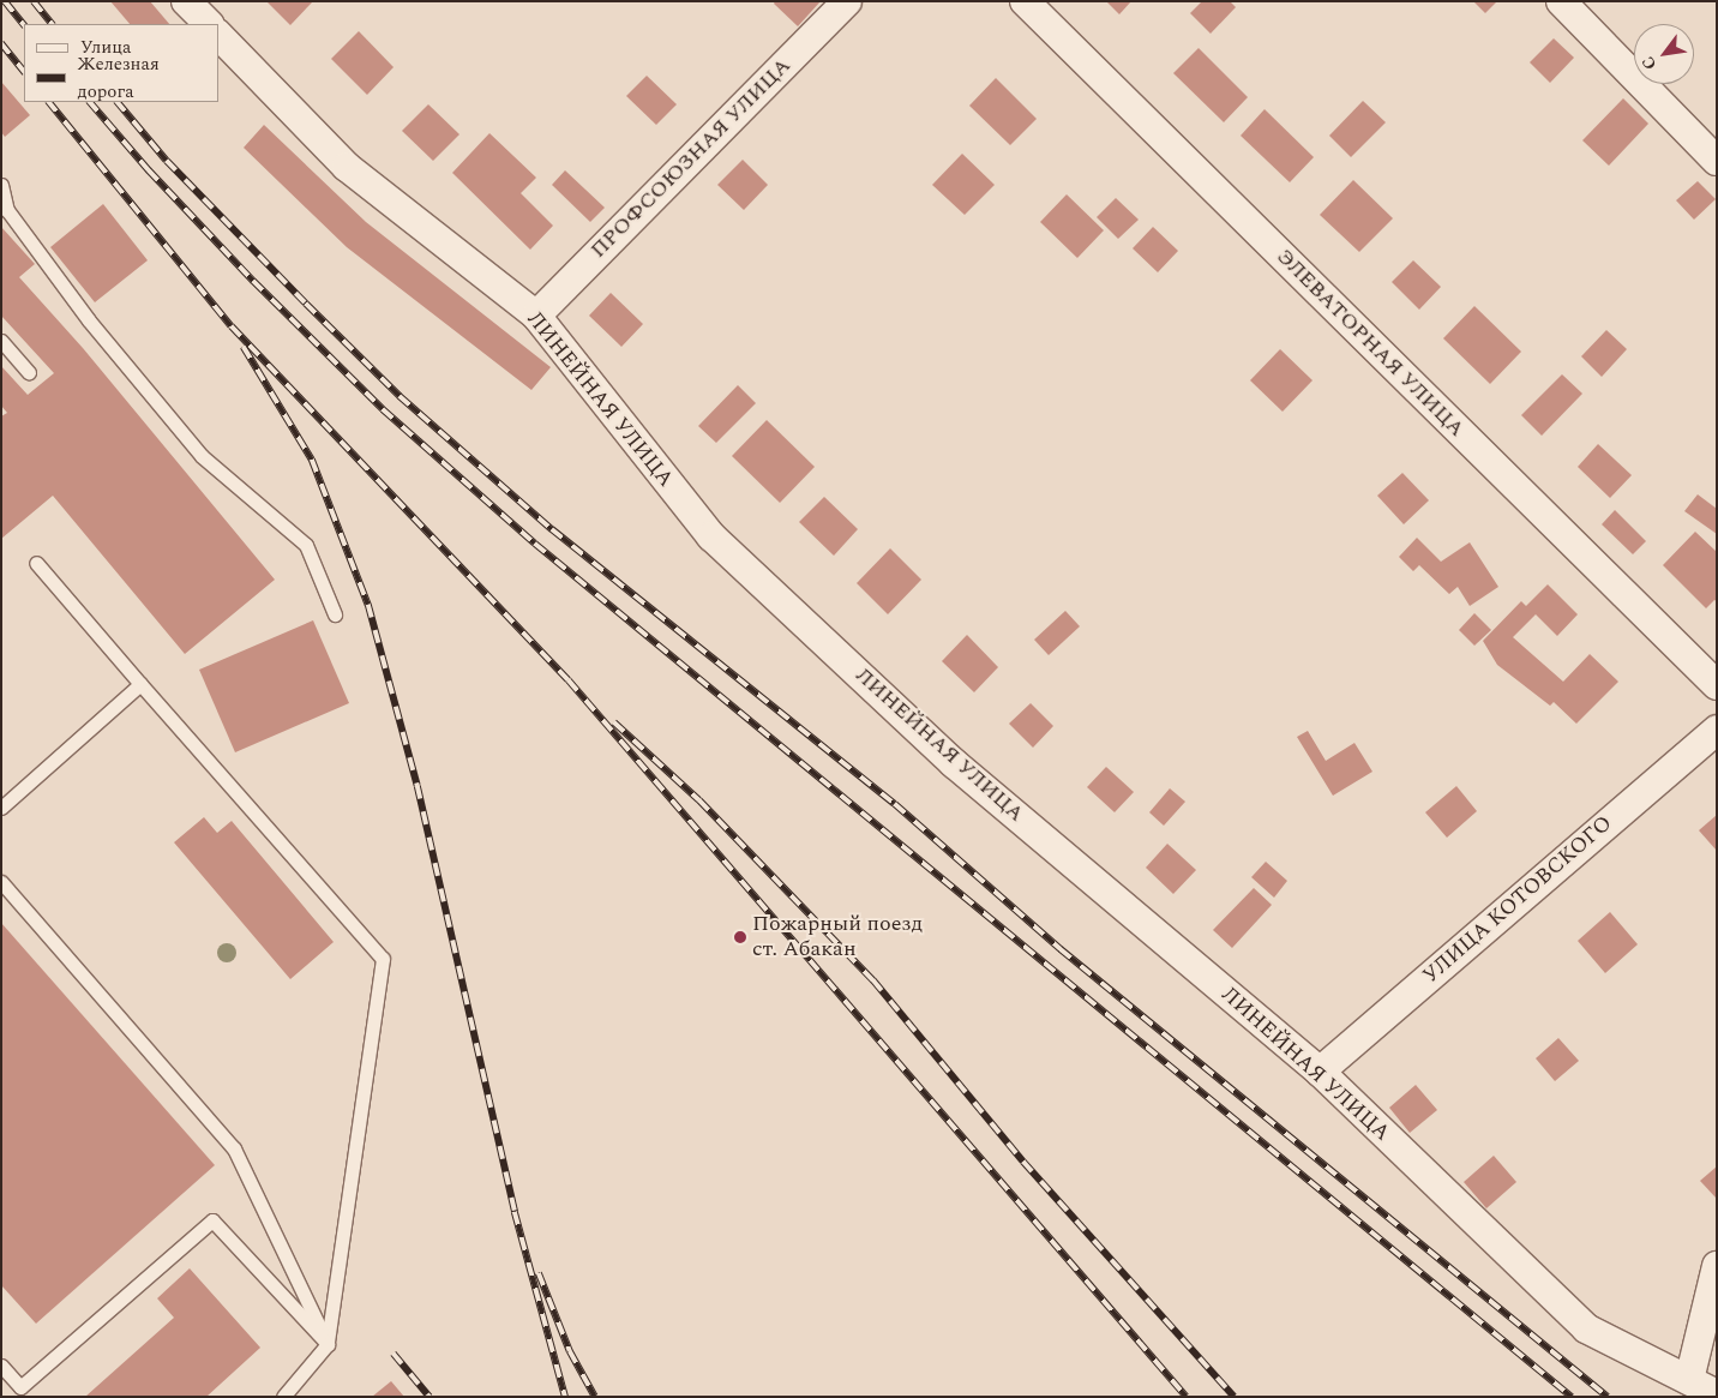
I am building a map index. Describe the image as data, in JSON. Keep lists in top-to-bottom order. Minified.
{"streets":{"street":["ПРОФСОЮЗНАЯ УЛИЦА","ЭЛЕВАТОРНАЯ УЛИЦА","ЛИНЕЙНАЯ УЛИЦА","УЛИЦА КОТОВСКОГО"]},"crossings":[["ПРОФСОЮЗНАЯ УЛИЦА","ЛИНЕЙНАЯ УЛИЦА"],["ЛИНЕЙНАЯ УЛИЦА","УЛИЦА КОТОВСКОГО"]],"places":["Пожарный поезд ст. Абакан"],"legend":["Улица","Железная дорога"],"north":"bottom left"}
